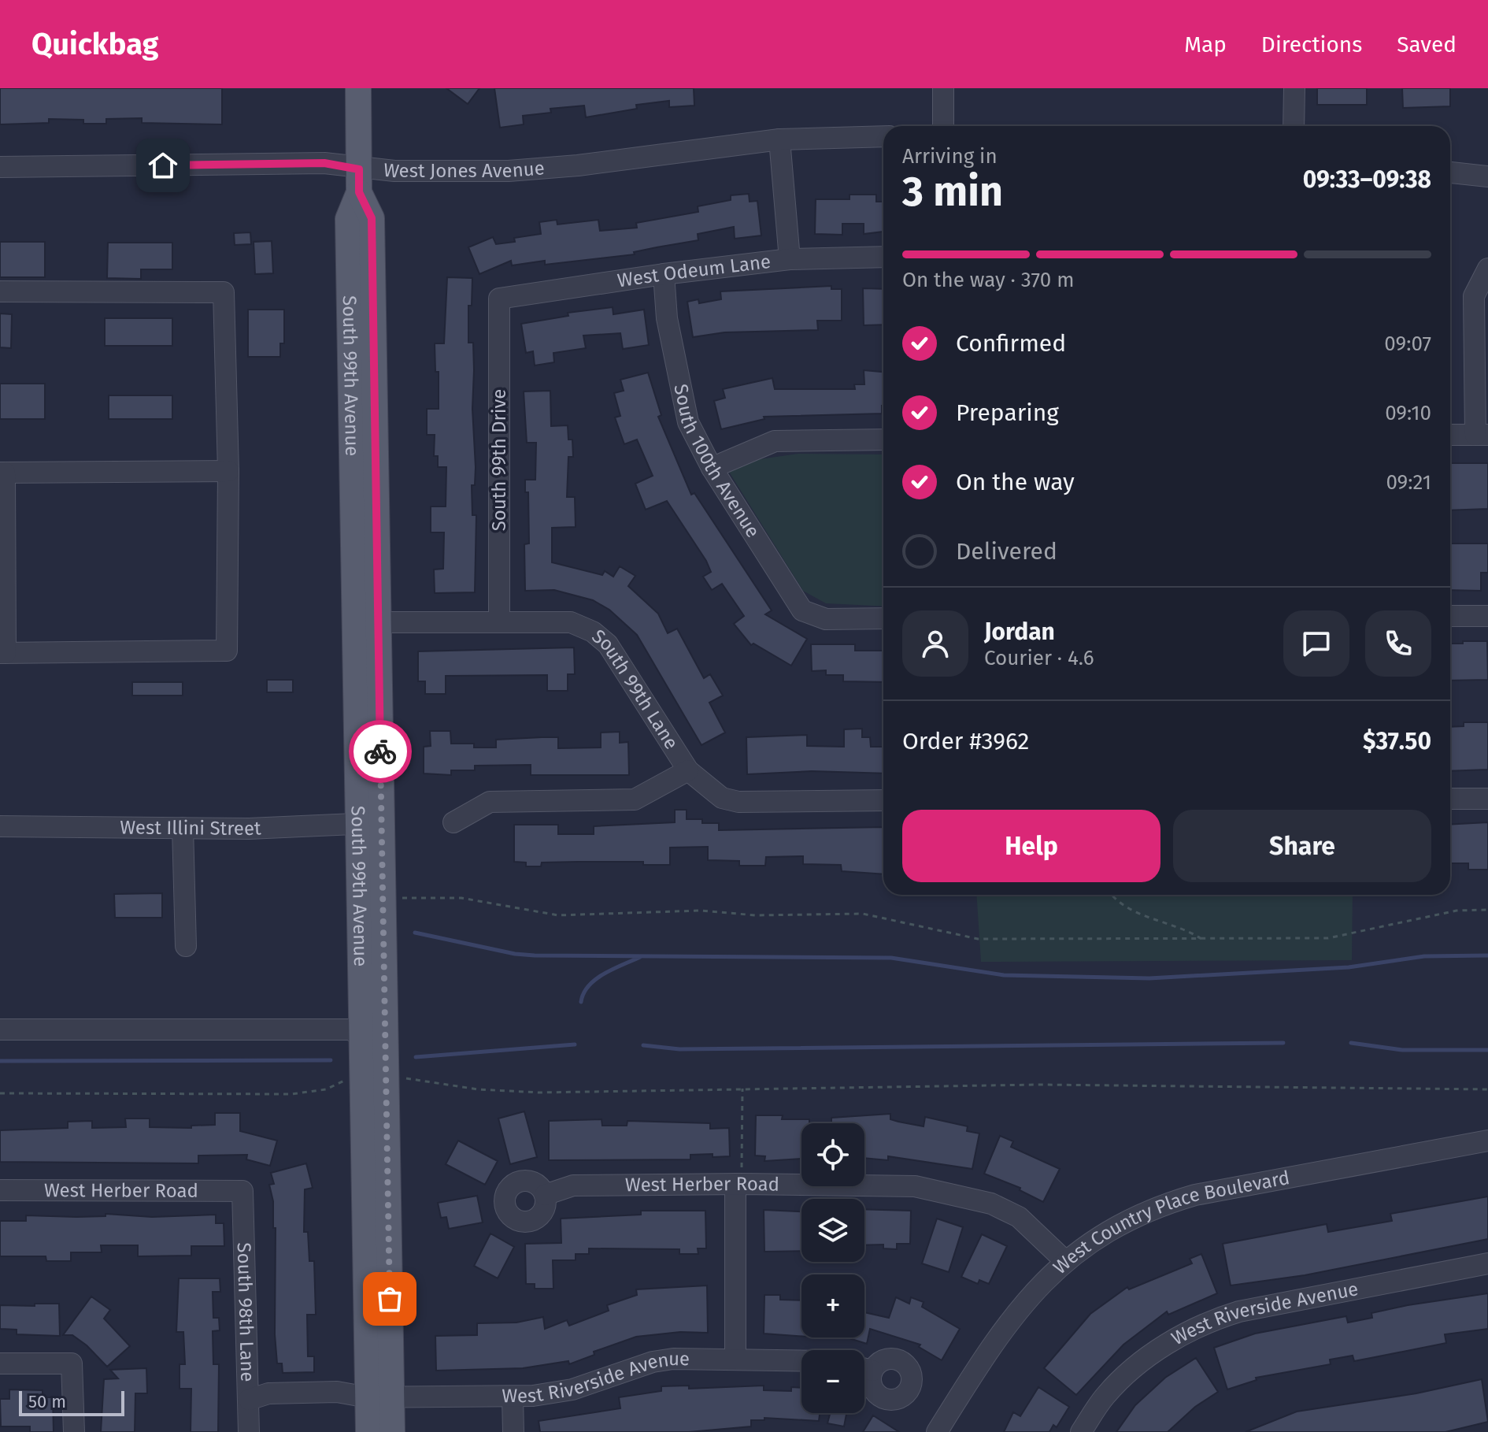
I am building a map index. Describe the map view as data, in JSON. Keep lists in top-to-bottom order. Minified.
{"streets":{"main road":["South 99th Avenue"],"street":["West Jones Avenue","West Odeum Lane","South 99th Drive","South 100th Avenue","South 99th Lane","West Illini Street","West Herber Road","West Country Place Boulevard","South 98th Lane","West Riverside Avenue"]},"crossings":[["West Jones Avenue","South 99th Avenue"],["West Odeum Lane","South 99th Drive"],["West Odeum Lane","South 100th Avenue"],["South 99th Avenue","West Illini Street"],["South 99th Avenue","West Riverside Avenue"],["South 99th Drive","South 99th Lane"],["West Herber Road","West Country Place Boulevard"],["West Herber Road","South 98th Lane"],["South 98th Lane","West Riverside Avenue"]],"scale_bar":"50 m","page":{"header":"Quickbag","nav":["Map","Directions","Saved"],"heading":["3 min","Arriving in","09:33–09:38"],"panel":["Jordan","Courier · 4.6","Order #3962","$37.50"],"bar":"On the way · 370 m","list":[["Confirmed","09:07"],["Preparing","09:10"],["On the way","09:21"],"Delivered"],"buttons":["Help","Share"],"map_buttons":["+","−"],"scale":"50 m"}}
